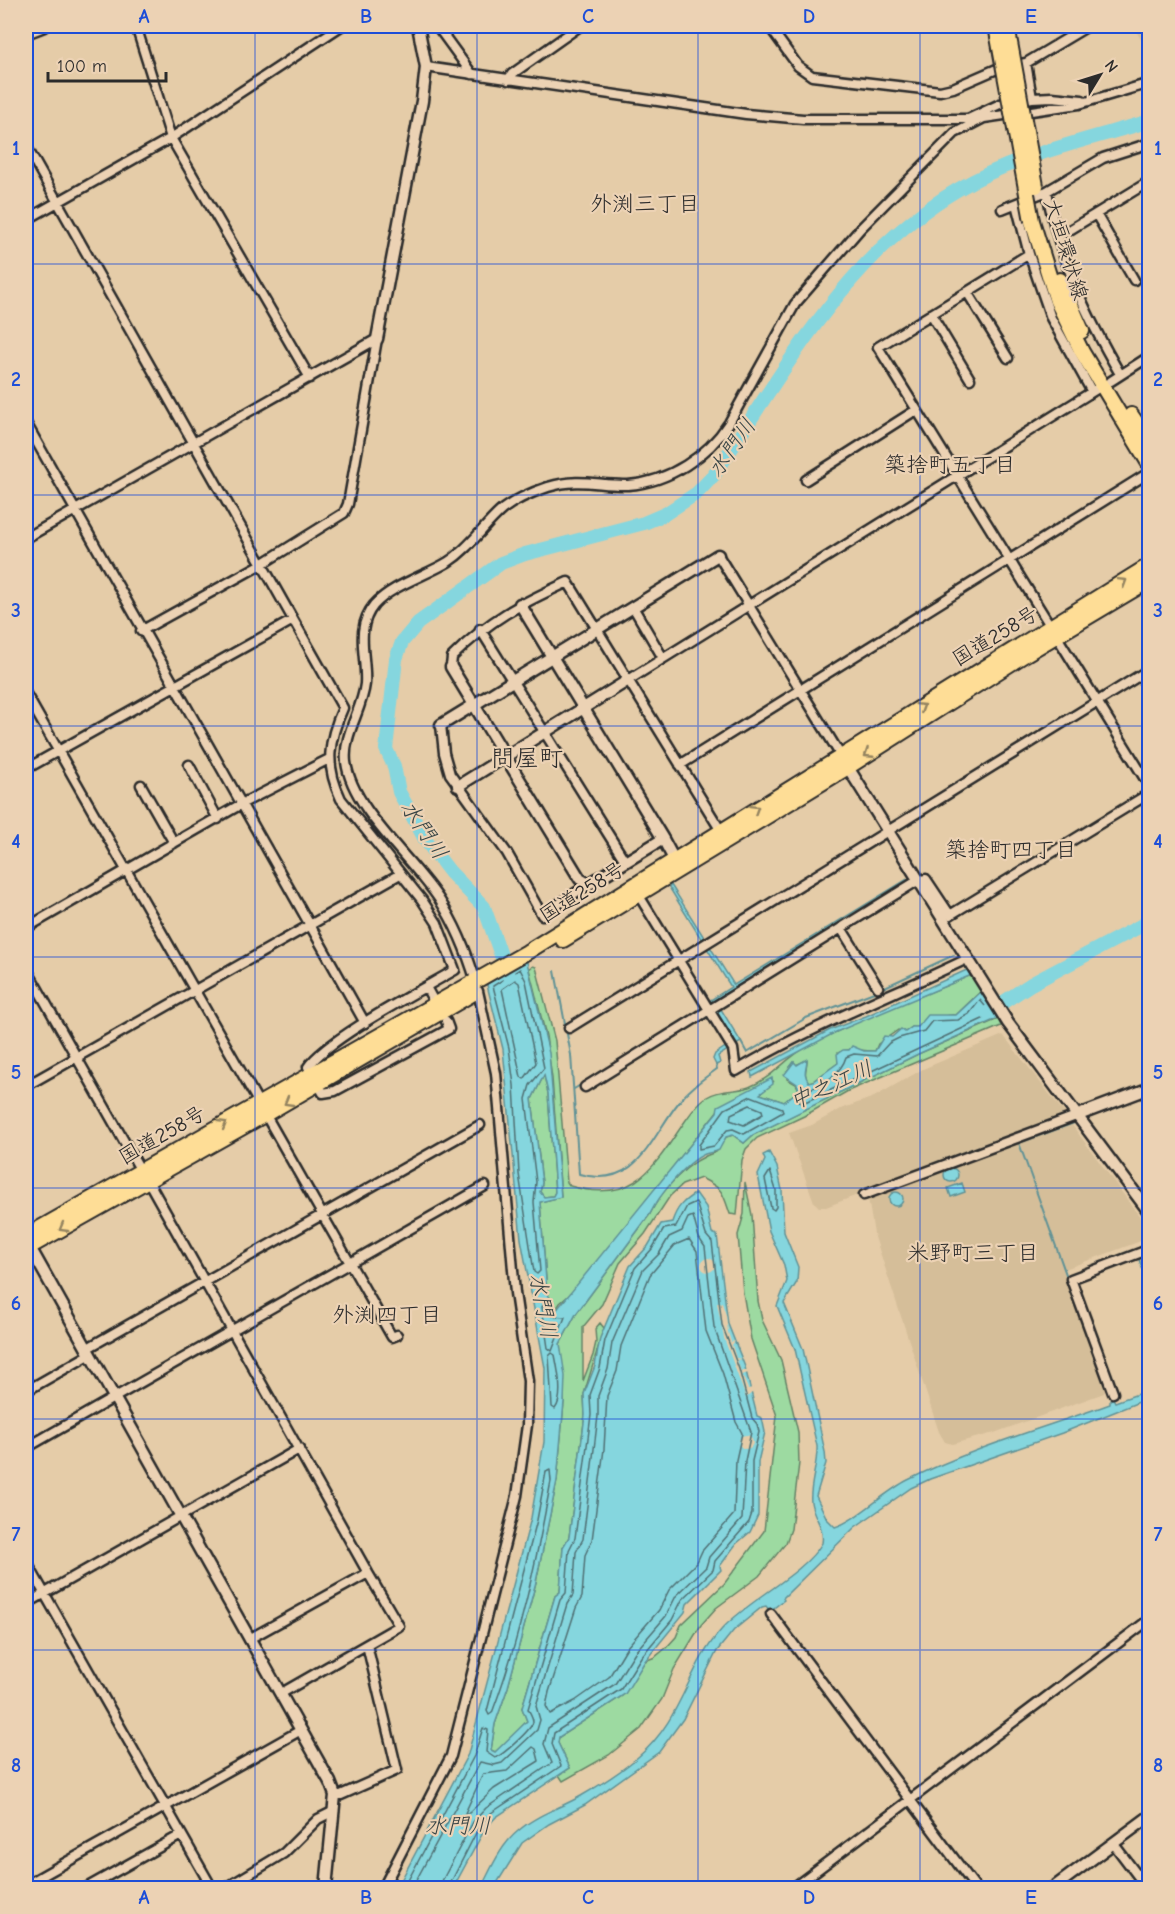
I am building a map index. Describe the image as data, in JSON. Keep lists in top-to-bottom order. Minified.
{"streets":{"main road":["大垣環状線","国道258号"]},"districts":["外渕三丁目","築捨町五丁目","問屋町","築捨町四丁目","米野町三丁目","外渕四丁目"],"water":["水門川","中之江川"],"scale_bar":"100 m","north":"top right","grid":{"columns":["A","B","C","D","E"],"rows":["1","2","3","4","5","6","7","8"]}}
